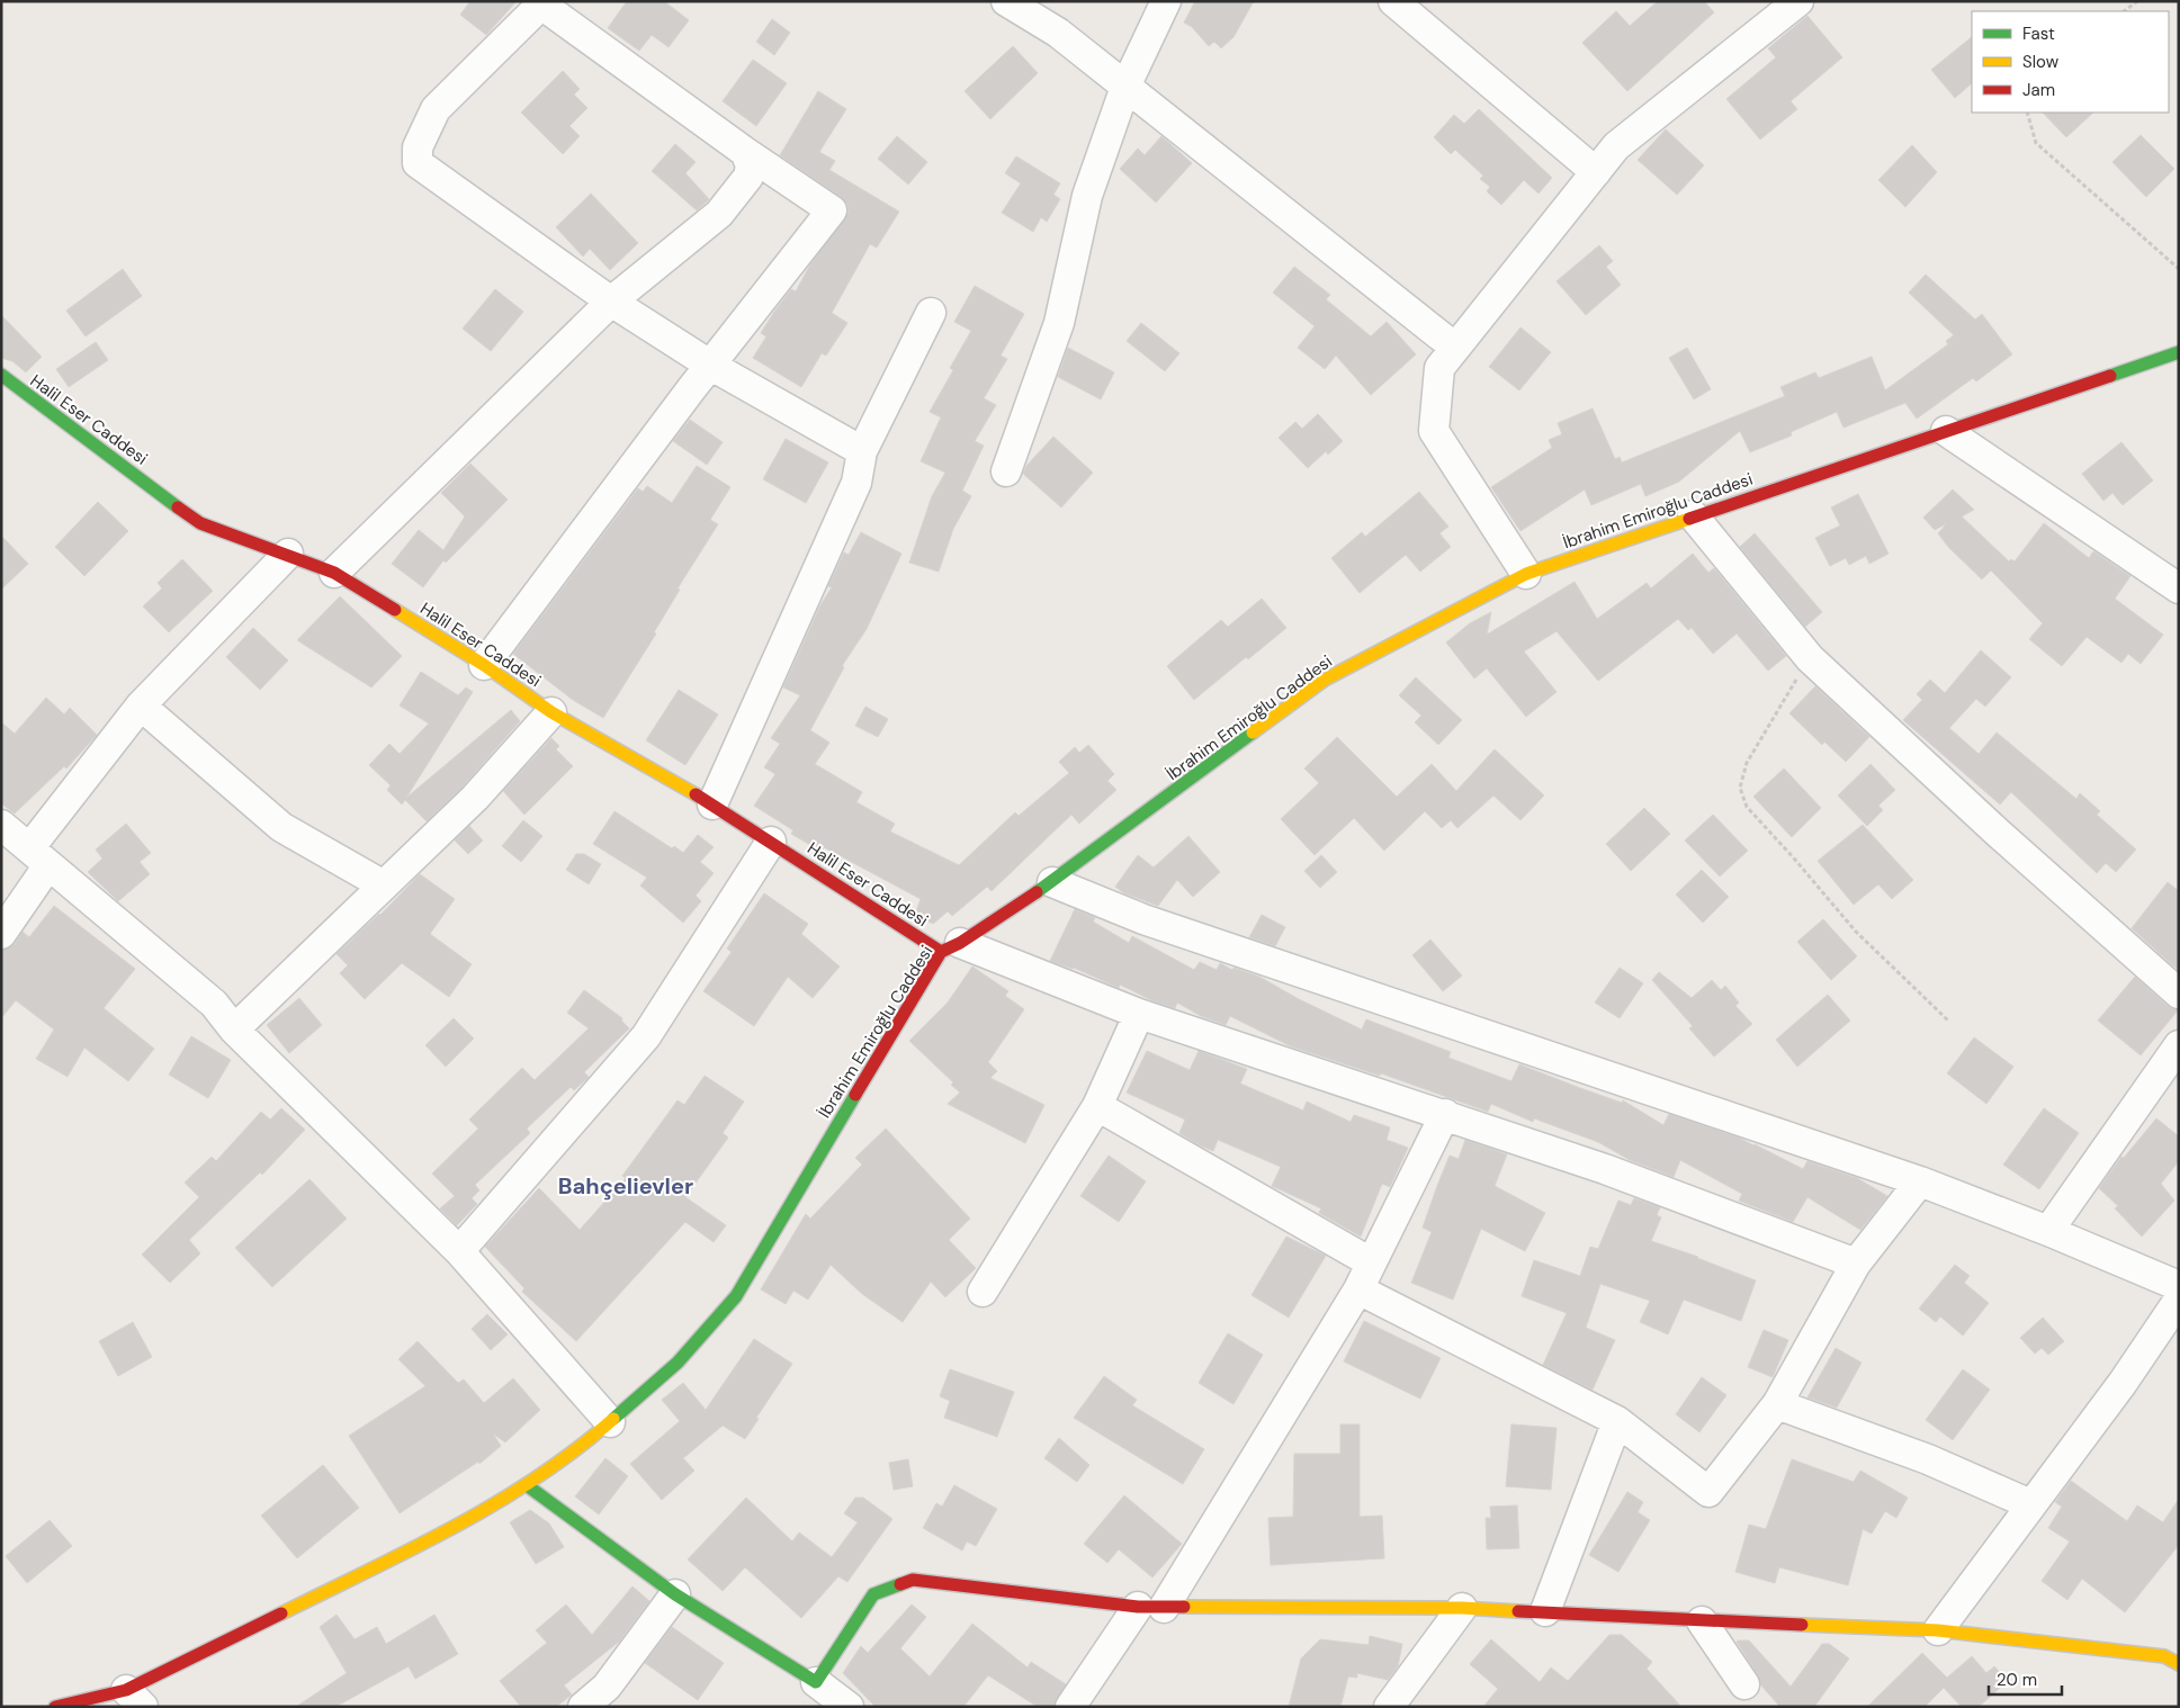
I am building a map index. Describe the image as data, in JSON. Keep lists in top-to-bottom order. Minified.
{"streets":{"street":["Halil Eser Caddesi","İbrahim Emiroğlu Caddesi"]},"crossings":[["Halil Eser Caddesi","İbrahim Emiroğlu Caddesi"]],"districts":["Bahçelievler"],"legend":["Fast","Slow","Jam"],"scale_bar":"20 m"}
